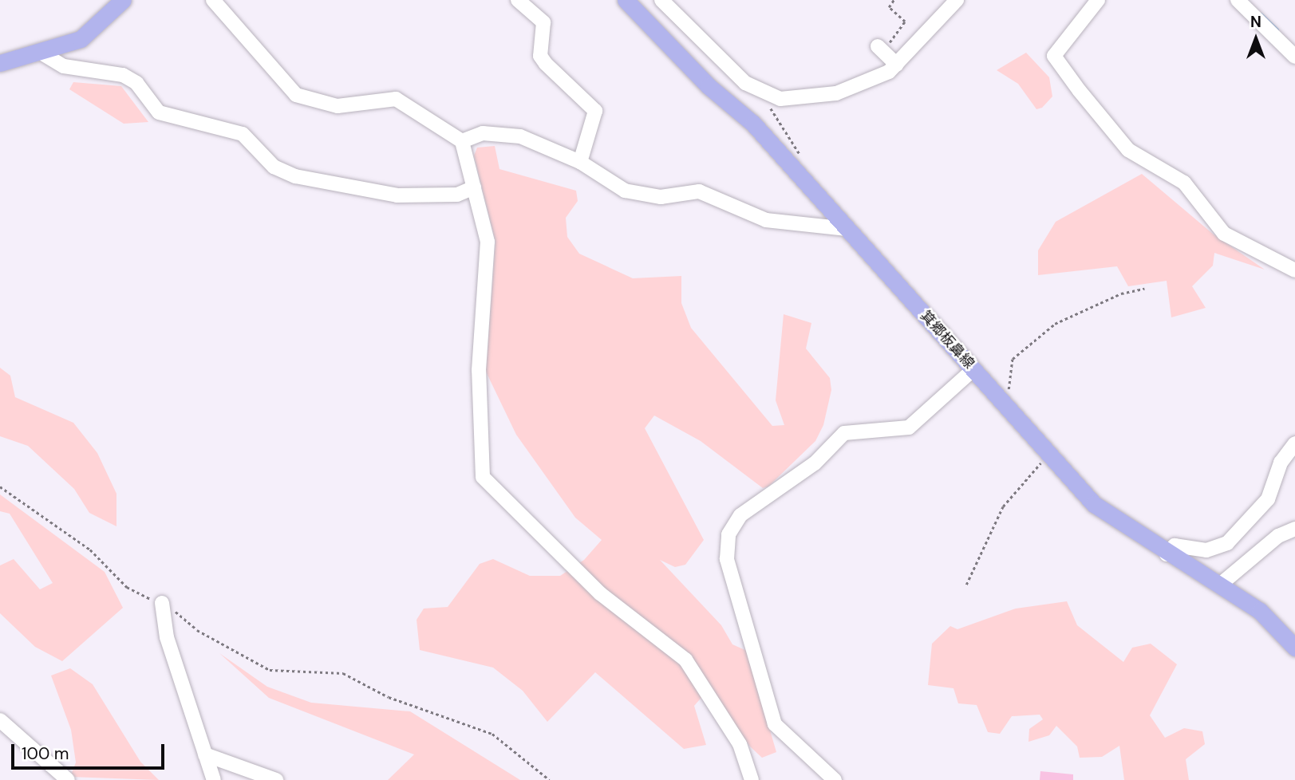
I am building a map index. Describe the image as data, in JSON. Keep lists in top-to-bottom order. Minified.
{"streets":{"main road":["箕郷板鼻線"]},"scale_bar":"100 m","north":"top"}
